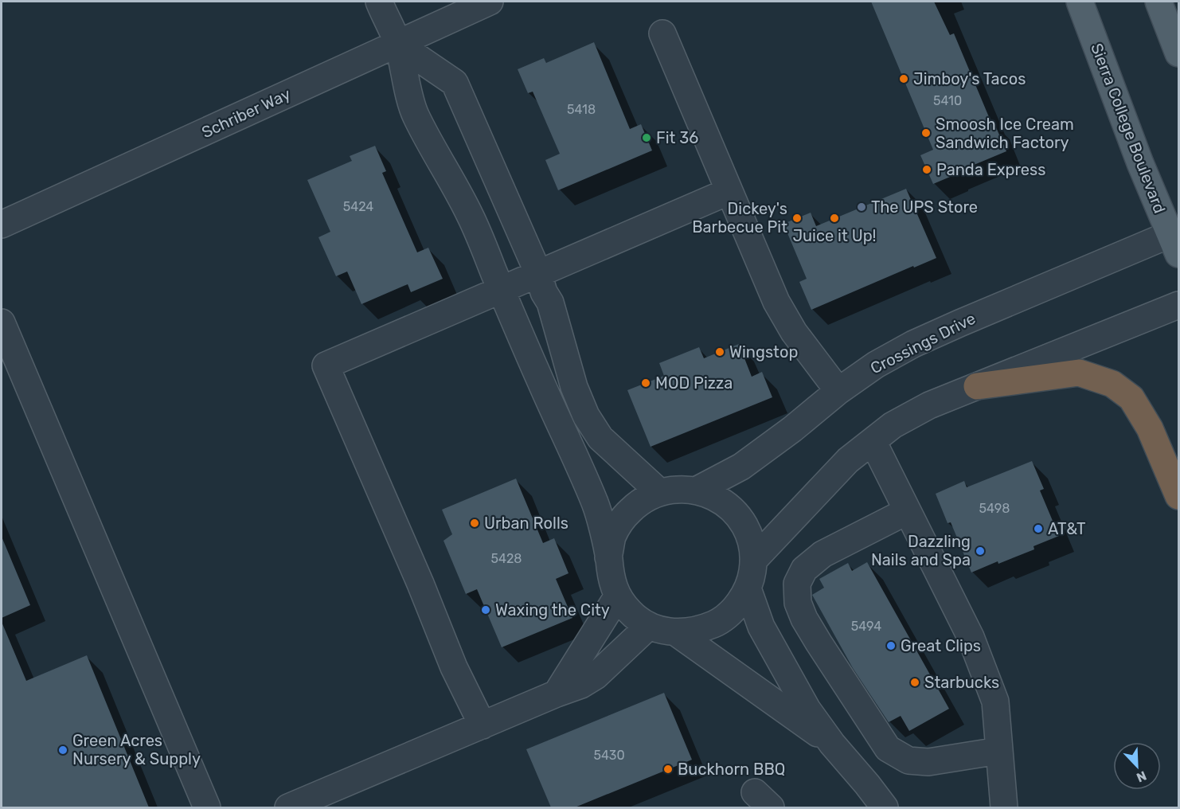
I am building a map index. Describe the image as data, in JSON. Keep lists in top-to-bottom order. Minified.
{"streets":{"main road":["Sierra College Boulevard"],"street":["Schriber Way","Crossings Drive"]},"crossings":[["Sierra College Boulevard","Crossings Drive"]],"places":["Jimboy's Tacos","Smoosh Ice Cream Sandwich Factory","Fit 36","Panda Express","The UPS Store","Dickey's Barbecue Pit","Juice it Up!","Wingstop","MOD Pizza","Urban Rolls","AT&T","Dazzling Nails and Spa","Waxing the City","Great Clips","Starbucks","Green Acres Nursery & Supply","Buckhorn BBQ"],"house_numbers":["5410","5418","5424","5498","5428","5494","5430"],"north":"bottom right"}
